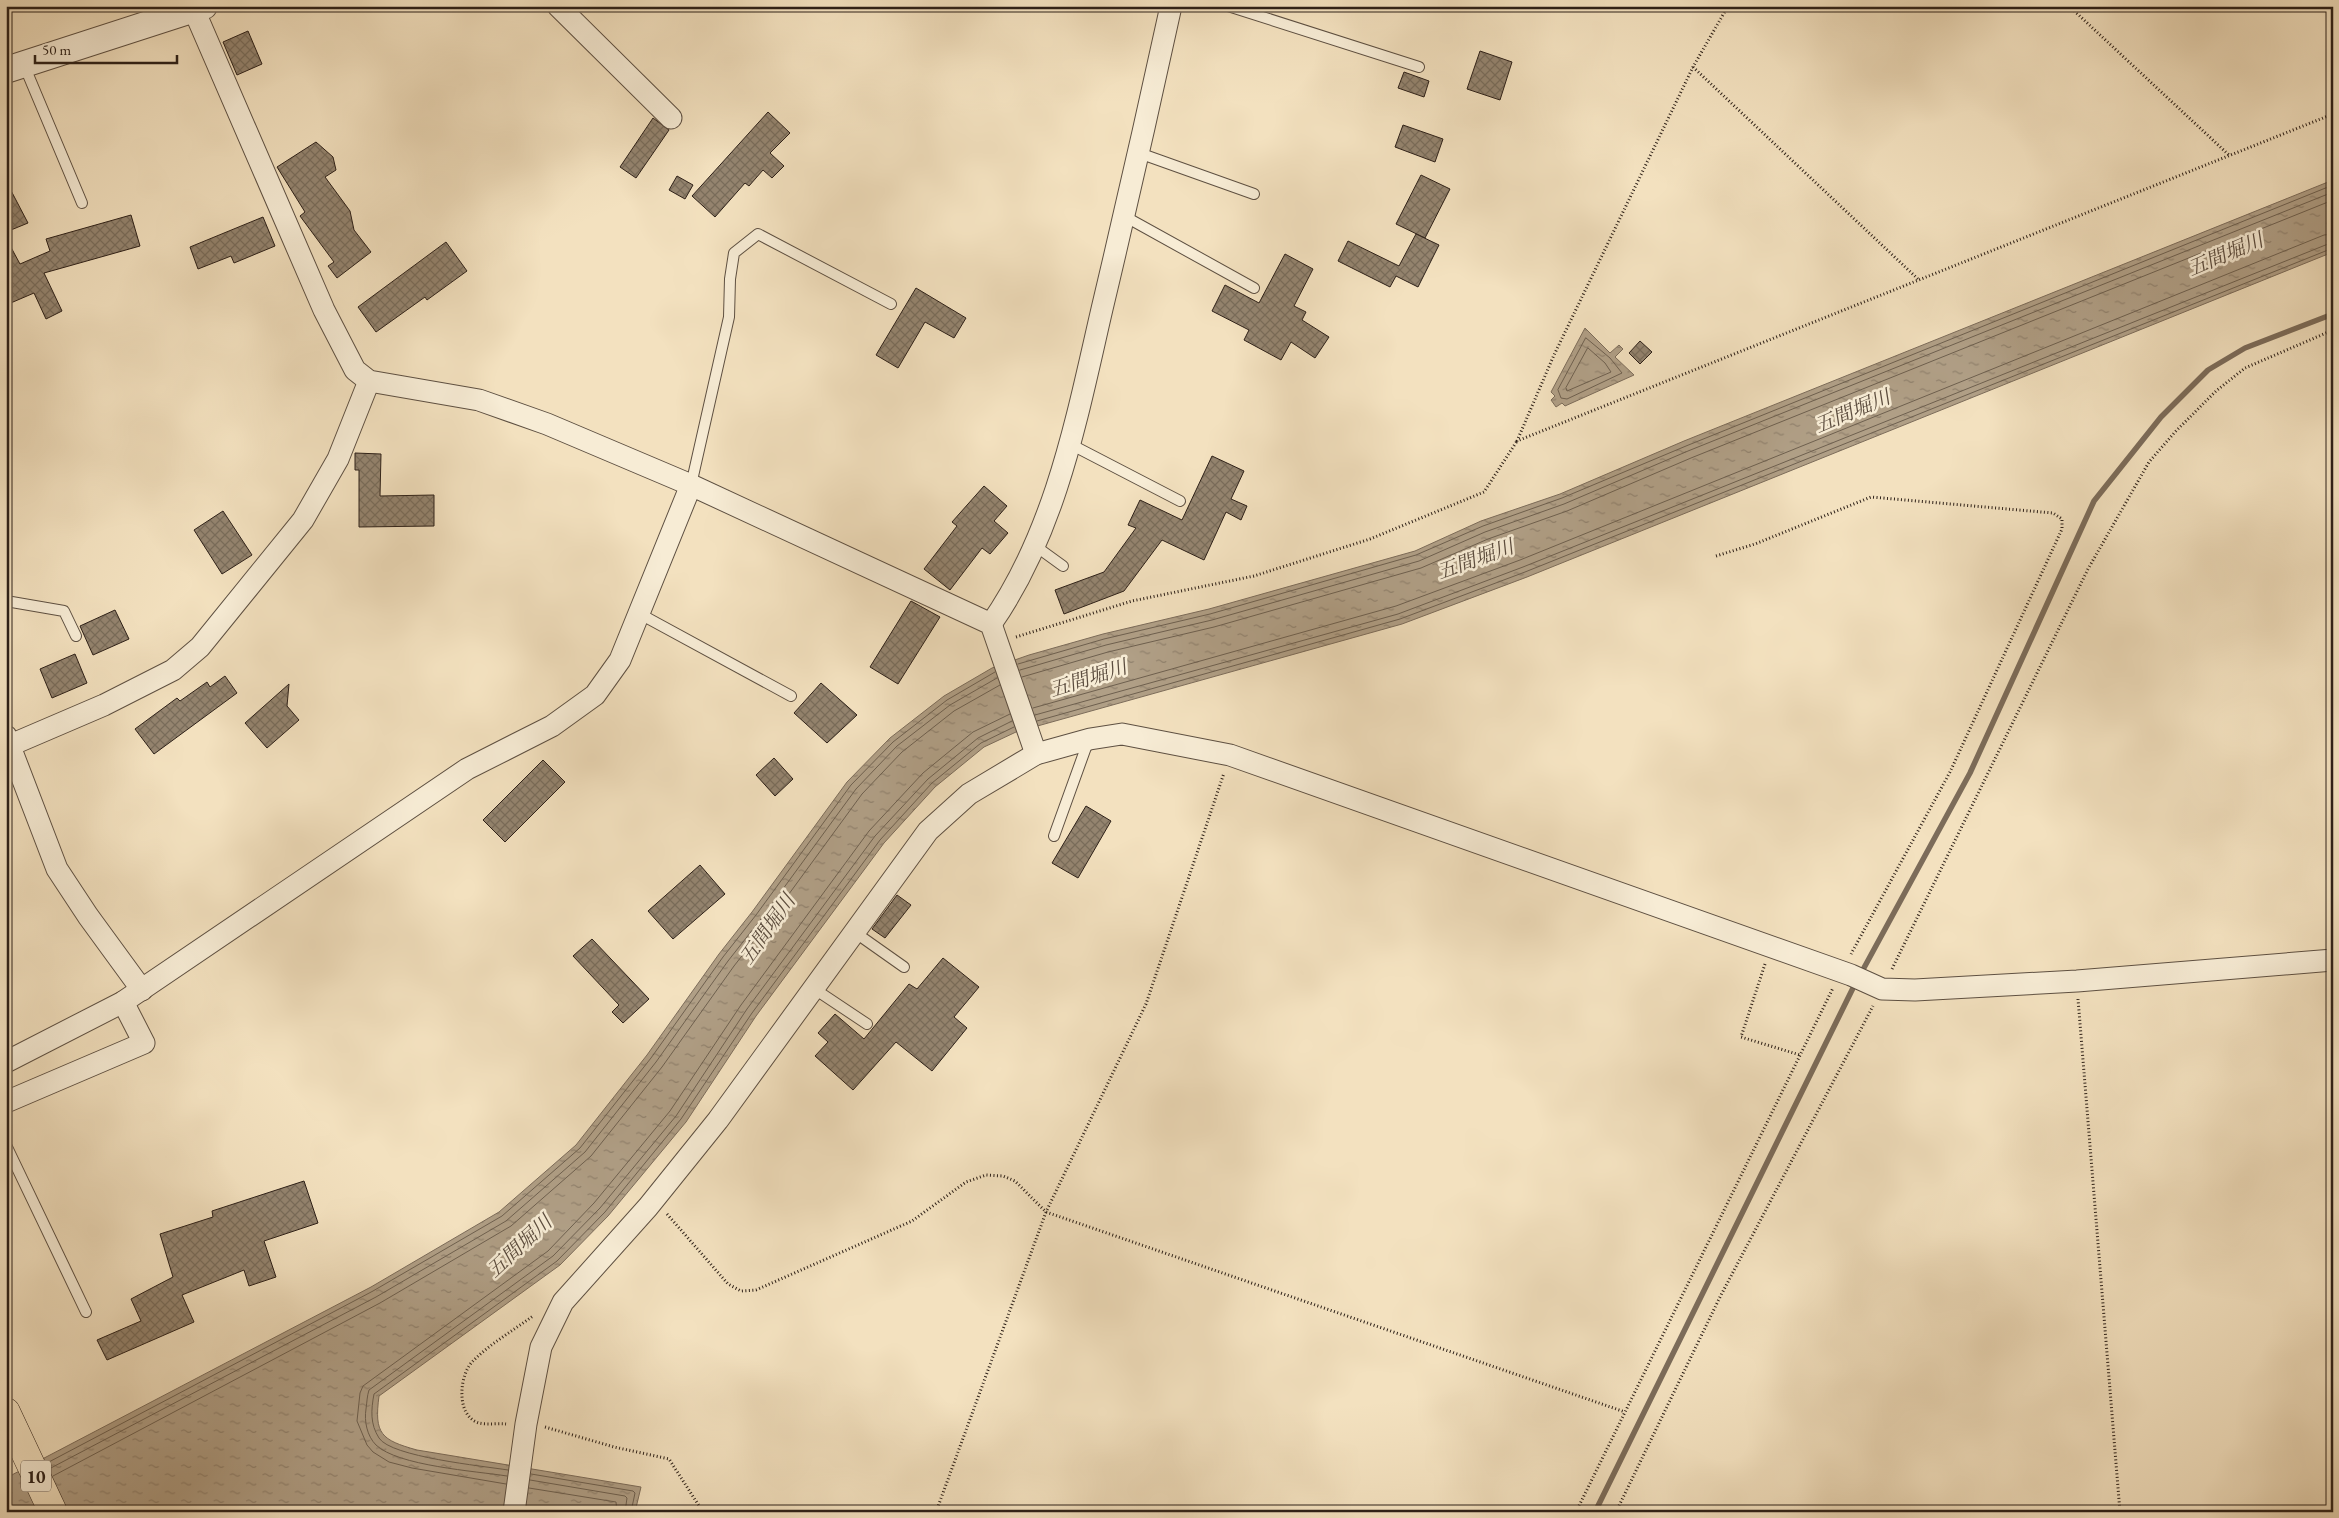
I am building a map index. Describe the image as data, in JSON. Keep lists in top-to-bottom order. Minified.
{"streets":{"main road":["10"]},"water":["五間堀川"],"scale_bar":"50 m"}
